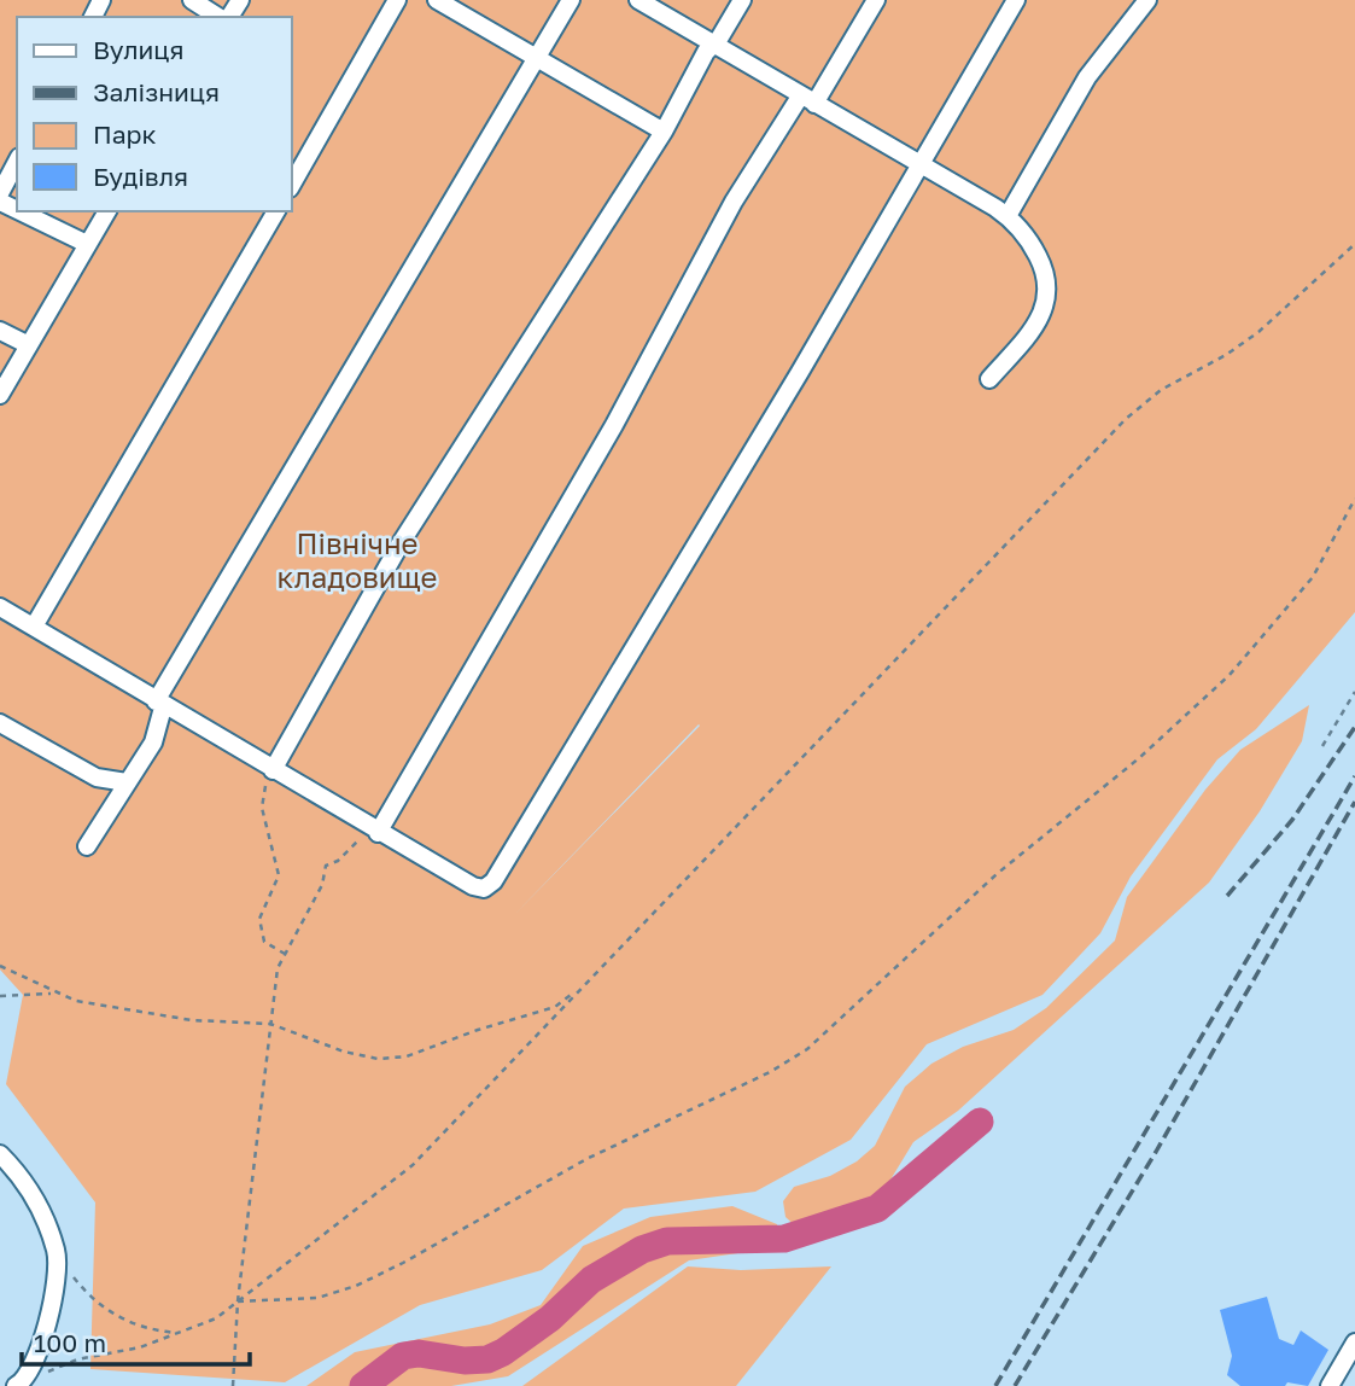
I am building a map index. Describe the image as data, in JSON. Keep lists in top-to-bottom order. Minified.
{"parks":["Північне кладовище"],"legend":["Вулиця","Залізниця","Парк","Будівля"],"scale_bar":"100 m"}
